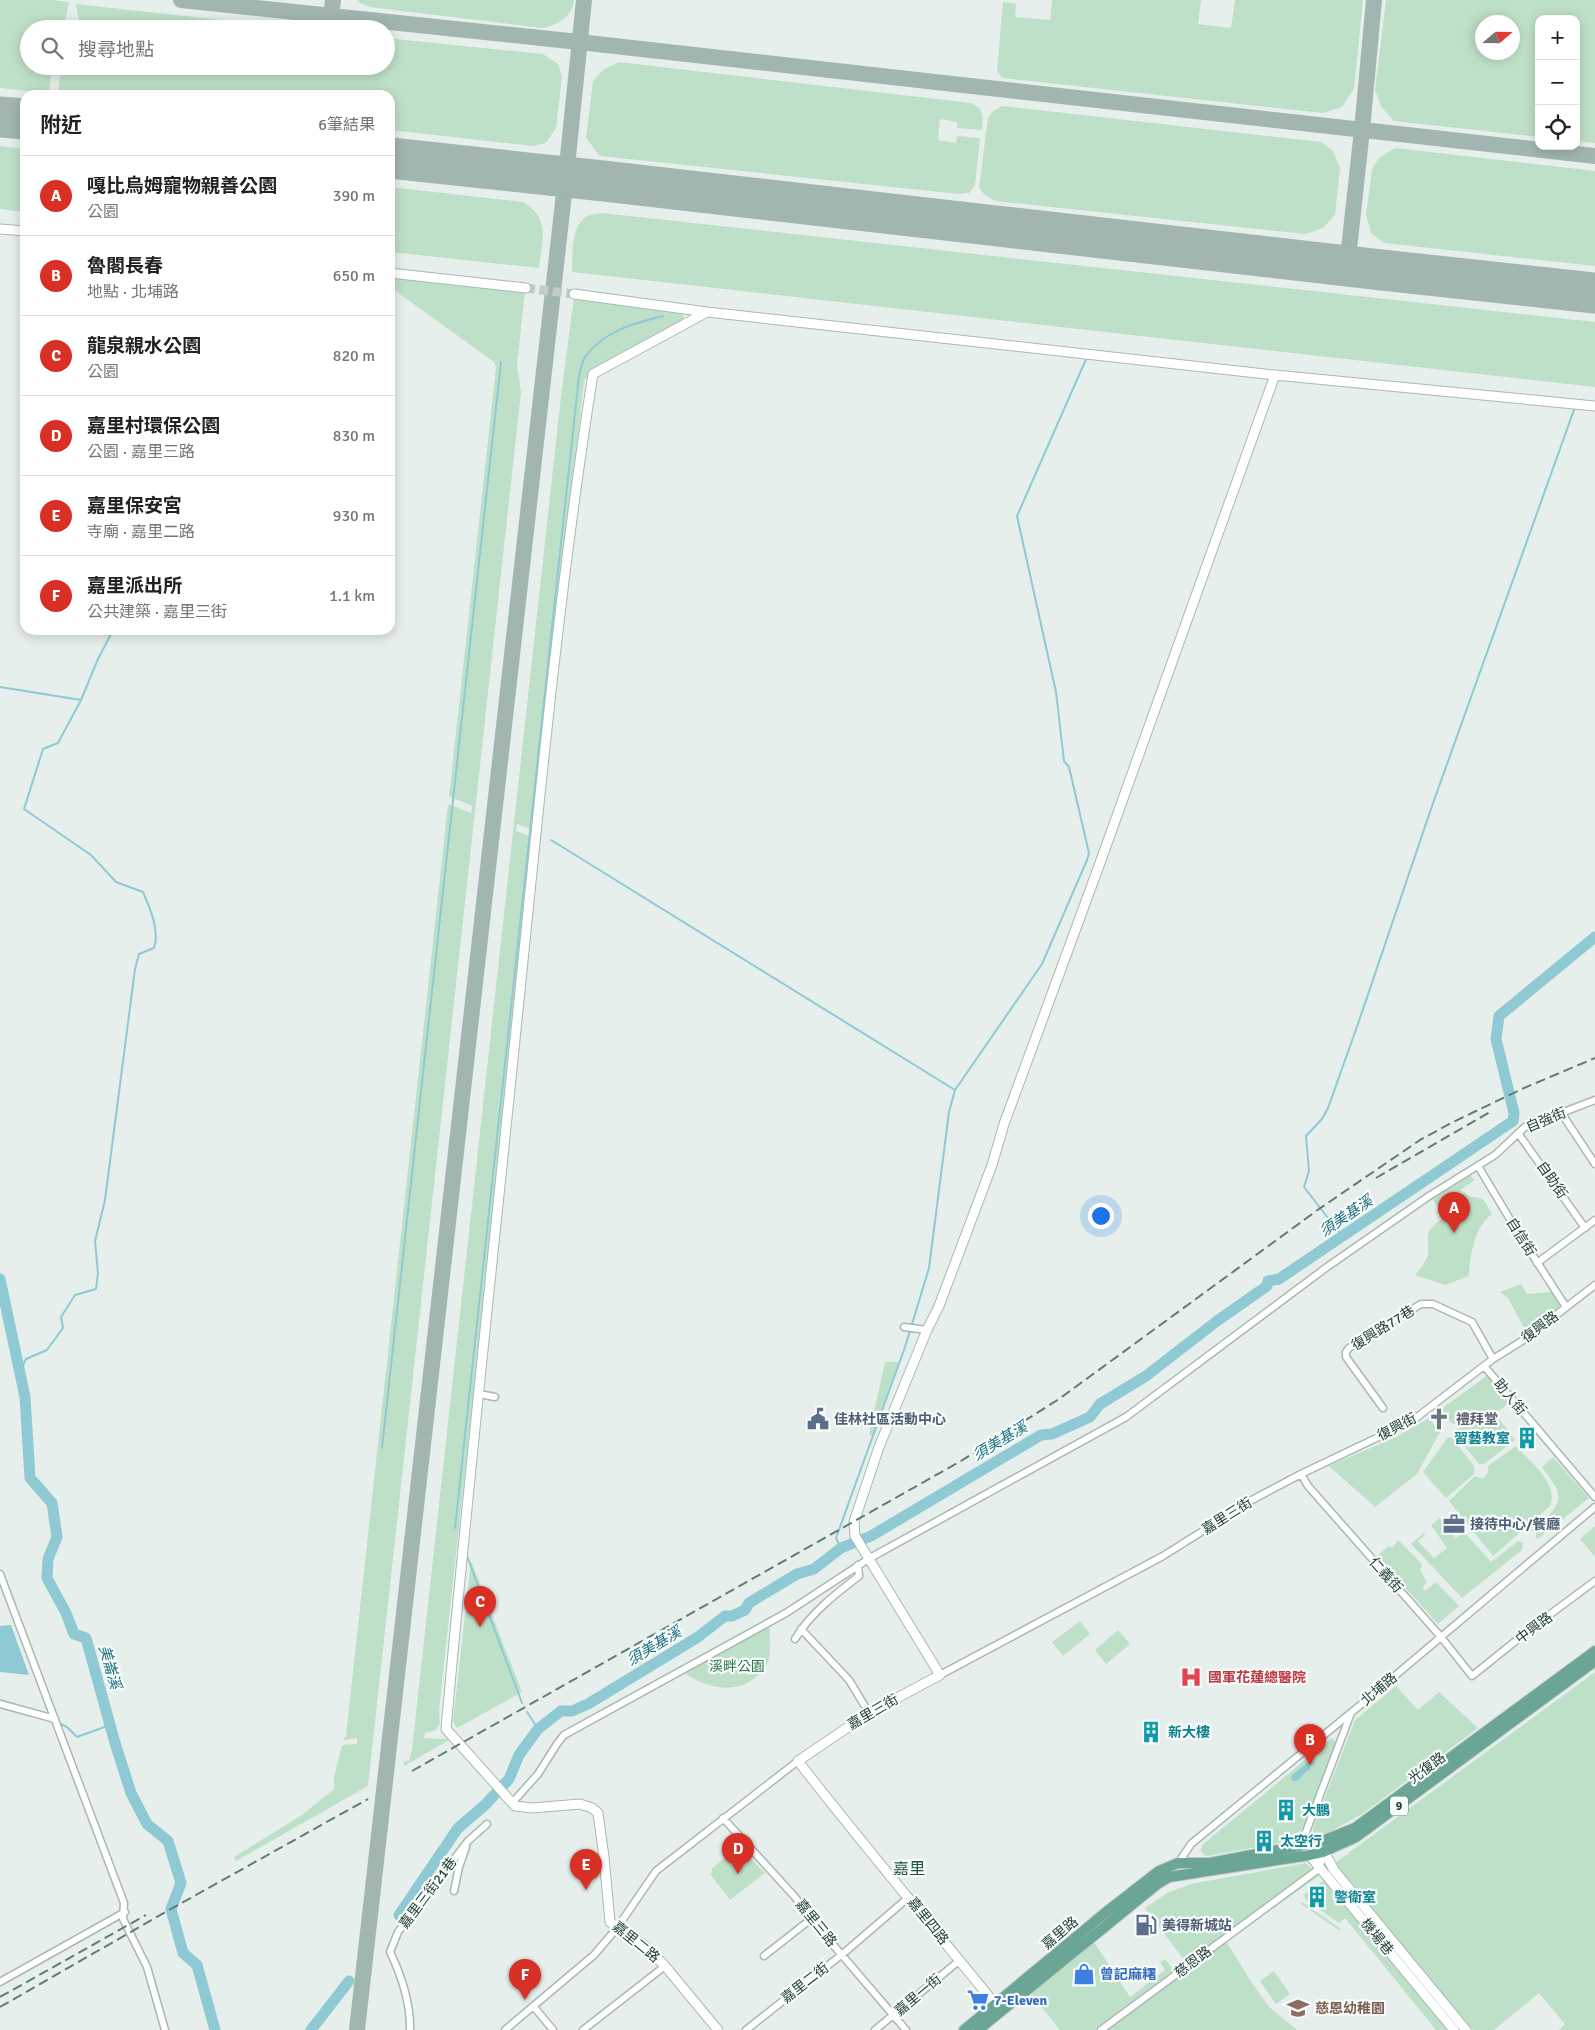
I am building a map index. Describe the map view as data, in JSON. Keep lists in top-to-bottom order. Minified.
{"streets":{"main road":["光復路","9","嘉里路"],"street":["自強街","自助街","自信街","復興路","復興路77巷","助人街","復興街","嘉里三街","仁義街","中興路","北埔路","嘉里三街21巷","嘉里四路","嘉里三路","機場巷","嘉里二路","慈恩路","嘉里二街","嘉里一街"]},"crossings":[["自強街","自助街"],["自強街","自信街"],["自強街","嘉里二路"],["自信街","復興路"],["復興路","復興路77巷"],["復興路","助人街"],["復興路","復興街"],["助人街","復興街"],["復興街","嘉里三街"],["復興街","仁義街"],["嘉里三街","仁義街"],["嘉里三街","嘉里四路"],["嘉里三街","嘉里三路"],["嘉里三街","嘉里二路"],["仁義街","中興路"],["仁義街","北埔路"],["北埔路","光復路"],["北埔路","嘉里路"],["光復路","嘉里路"],["光復路","機場巷"],["嘉里四路","嘉里路"],["嘉里四路","嘉里二街"],["嘉里四路","嘉里一街"],["嘉里三路","嘉里二街"],["嘉里三路","嘉里一街"],["機場巷","慈恩路"]],"districts":["嘉里"],"water":["須美基溪","美崙溪"],"parks":["溪畔公園"],"places":{"public building":["佳林社區活動中心"],"church":["禮拜堂"],"building":["習藝教室","新大樓","大鵬","太空行","警衛室"],"office":["接待中心/餐廳"],"hospital":["國軍花蓮總醫院"],"fuel station":["美得新城站"],"shop":["曾記麻糬"],"supermarket":["7-Eleven"],"school or university":["慈恩幼稚園"]},"north":"right","page":{"map_buttons":["+","−"],"search":"搜尋地點","heading":["附近","6筆結果"],"list":[{"mark":"A","name":"嘎比烏姆寵物親善公園","note":"公園","value":"390 m"},{"mark":"B","name":"魯閣長春","note":"地點 · 北埔路","value":"650 m"},{"mark":"C","name":"龍泉親水公園","note":"公園","value":"820 m"},{"mark":"D","name":"嘉里村環保公園","note":"公園 · 嘉里三路","value":"830 m"},{"mark":"E","name":"嘉里保安宮","note":"寺廟 · 嘉里二路","value":"930 m"},{"mark":"F","name":"嘉里派出所","note":"公共建築 · 嘉里三街","value":"1.1 km"}],"pins":["A","C","B","D","E","F"]}}
